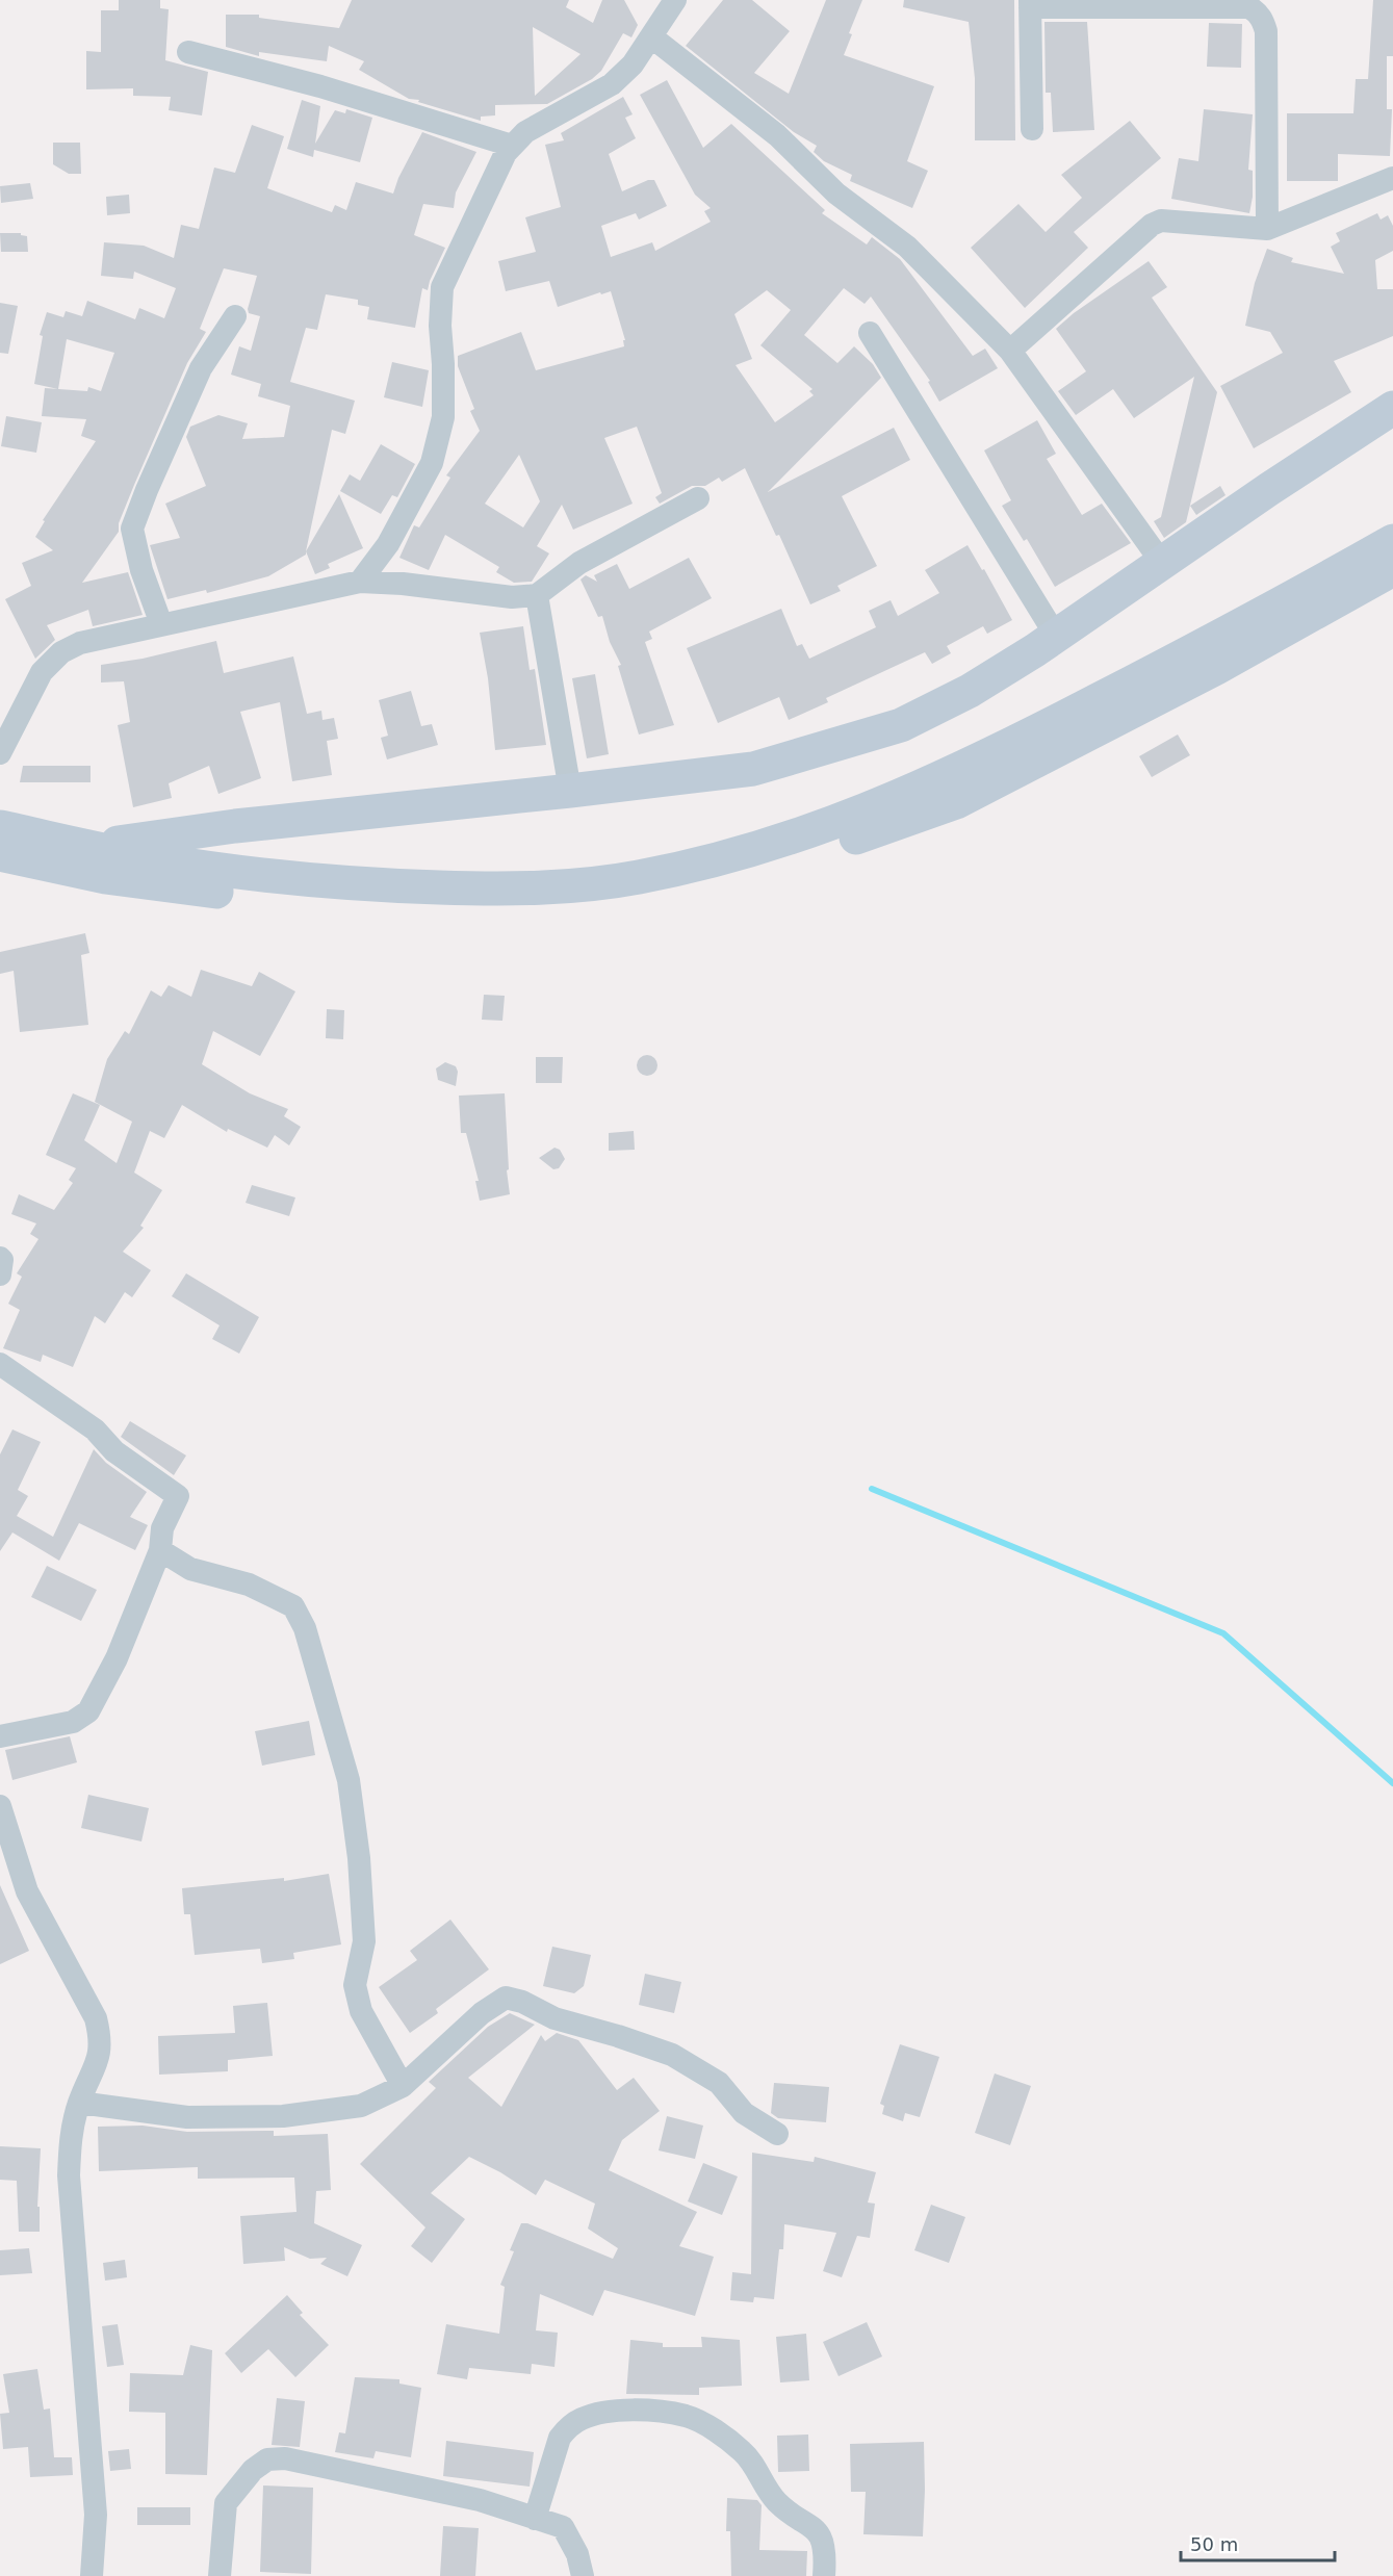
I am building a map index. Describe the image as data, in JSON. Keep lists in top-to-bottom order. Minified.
{"scale_bar":"50 m"}
